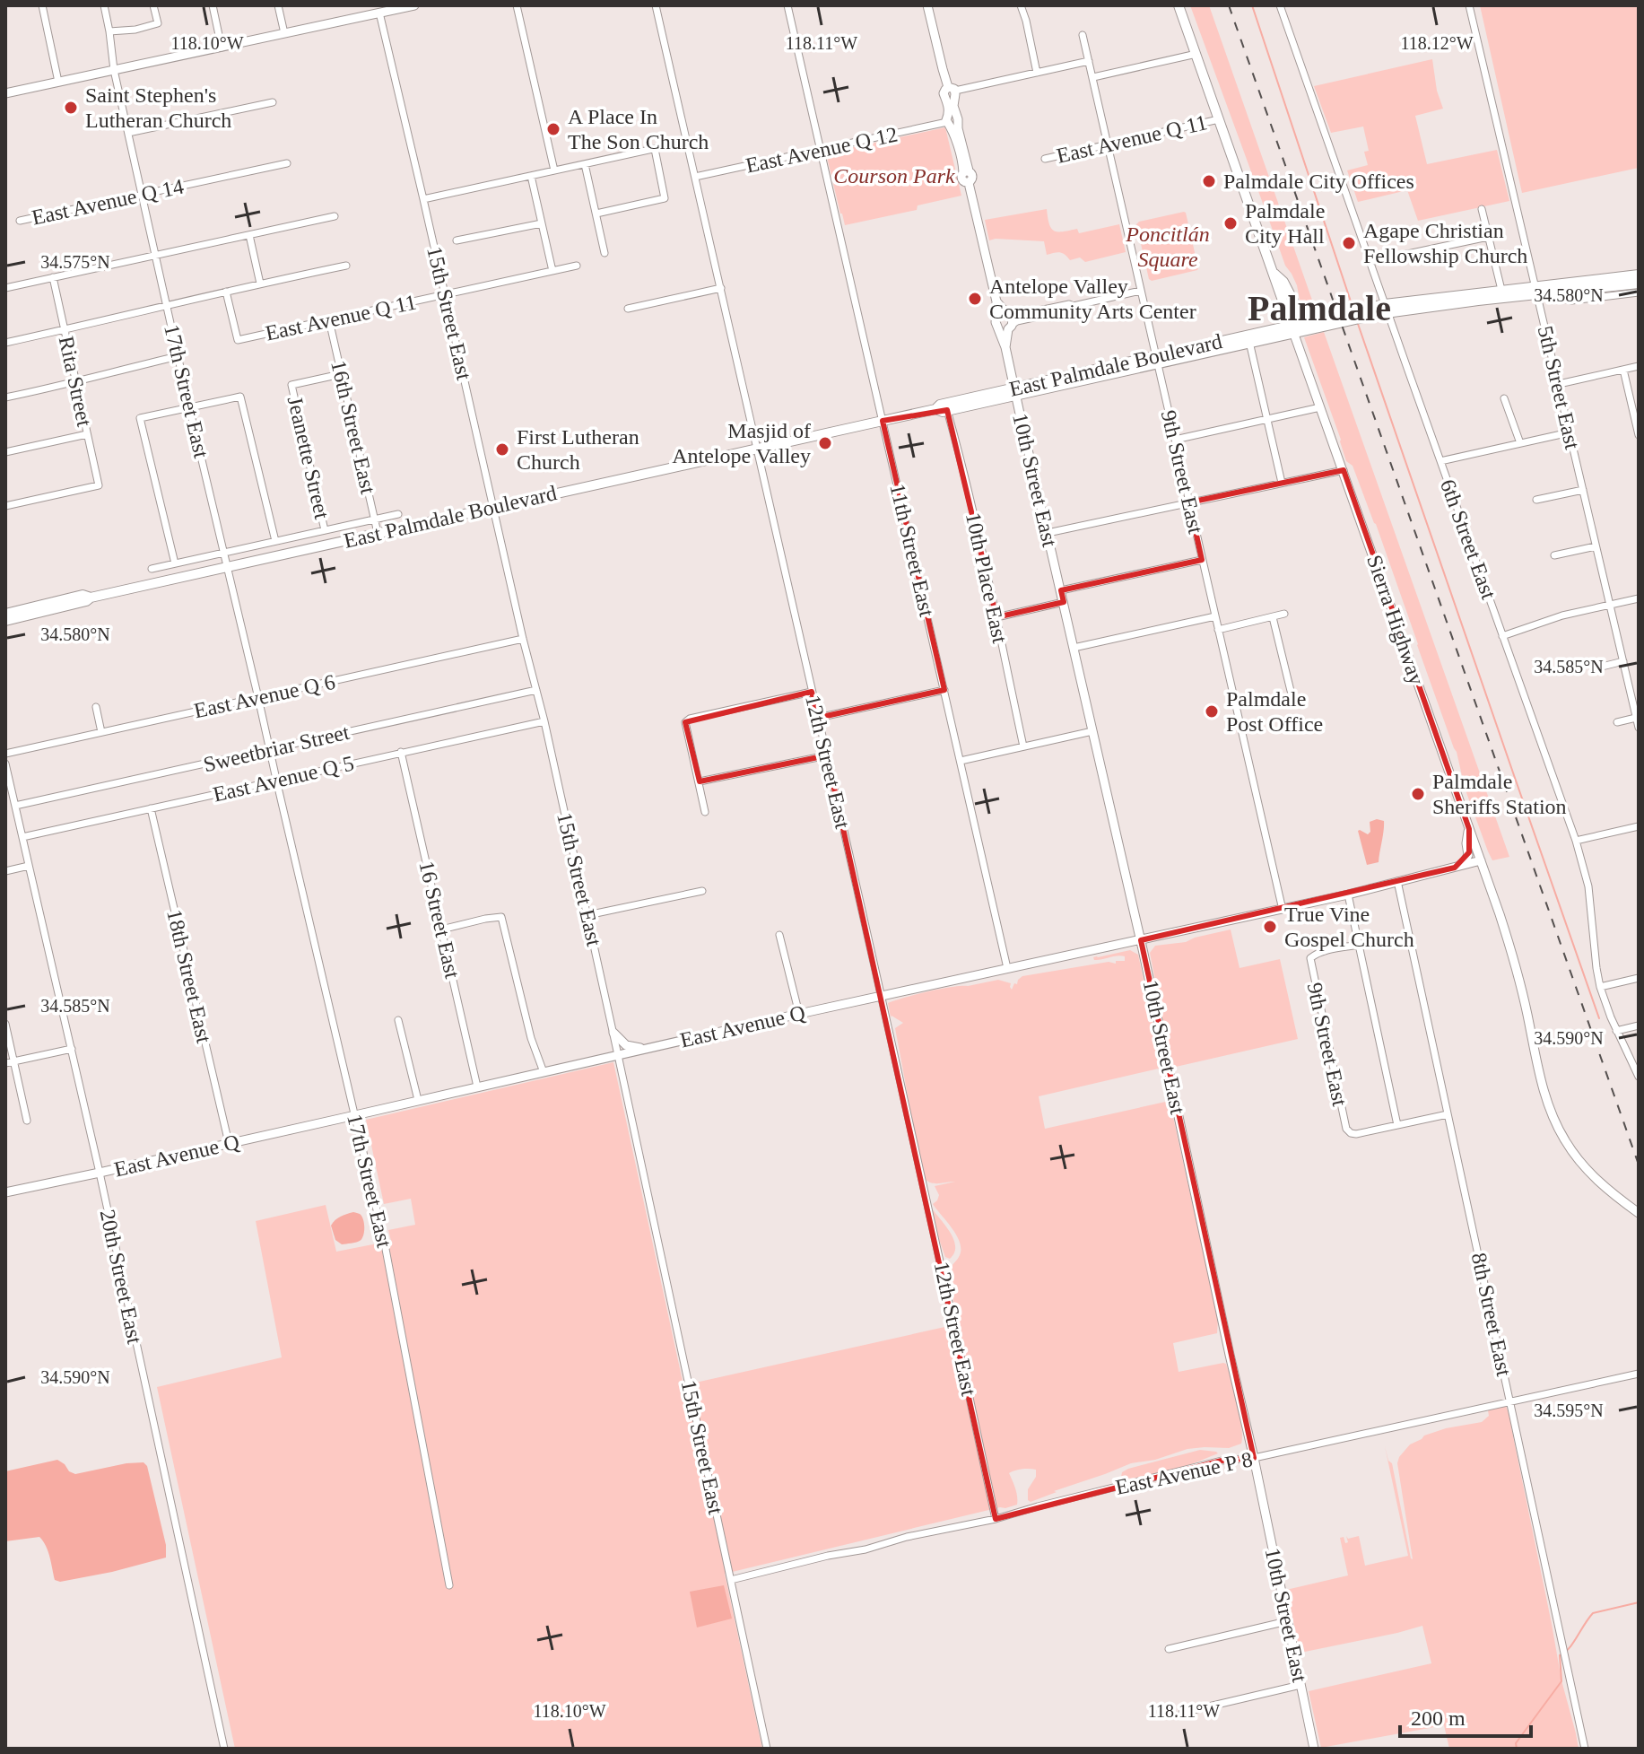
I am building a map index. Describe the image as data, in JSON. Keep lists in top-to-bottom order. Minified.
{"streets":{"highway":["East Palmdale Boulevard","Sierra Highway"],"main road":["10th Street East","East Avenue Q"],"street":["East Avenue Q 11","East Avenue Q 12","East Avenue Q 14","15th Street East","Rita Street","5th Street East","17th Street East","16th Street East","Jeanette Street","9th Street East","6th Street East","11th Street East","10th Place East","East Avenue Q 6","Sweetbriar Street","12th Street East","East Avenue Q 5","16 Street East","18th Street East","20th Street East","8th Street East","East Avenue P 8"]},"crossings":[["East Avenue Q 11","15th Street East"],["East Avenue Q 11","16th Street East"],["East Avenue Q 11","9th Street East"],["East Avenue Q 11","Sierra Highway"],["East Avenue Q 12","11th Street East"],["East Avenue Q 12","12th Street East"],["East Avenue Q 14","17th Street East"],["15th Street East","East Palmdale Boulevard"],["15th Street East","East Avenue Q 6"],["15th Street East","Sweetbriar Street"],["15th Street East","East Avenue Q 5"],["15th Street East","East Avenue Q"],["15th Street East","East Avenue P 8"],["East Palmdale Boulevard","5th Street East"],["East Palmdale Boulevard","17th Street East"],["East Palmdale Boulevard","16th Street East"],["East Palmdale Boulevard","Jeanette Street"],["East Palmdale Boulevard","9th Street East"],["East Palmdale Boulevard","10th Street East"],["East Palmdale Boulevard","6th Street East"],["East Palmdale Boulevard","11th Street East"],["East Palmdale Boulevard","10th Place East"],["East Palmdale Boulevard","Sierra Highway"],["East Palmdale Boulevard","12th Street East"],["17th Street East","East Avenue Q 6"],["17th Street East","Sweetbriar Street"],["17th Street East","East Avenue Q 5"],["17th Street East","East Avenue Q"],["16th Street East","Jeanette Street"],["9th Street East","East Avenue Q"],["10th Street East","East Avenue Q"],["10th Street East","East Avenue P 8"],["11th Street East","East Avenue Q"],["Sierra Highway","East Avenue Q"],["Sweetbriar Street","20th Street East"],["12th Street East","East Avenue Q"],["12th Street East","East Avenue P 8"],["East Avenue Q 5","16 Street East"],["East Avenue Q 5","18th Street East"],["East Avenue Q 5","20th Street East"],["16 Street East","East Avenue Q"],["18th Street East","East Avenue Q"],["East Avenue Q","20th Street East"],["East Avenue Q","8th Street East"],["8th Street East","East Avenue P 8"]],"districts":["Palmdale"],"parks":["Courson Park","Poncitlán Square"],"places":["Saint Stephen's Lutheran Church","A Place In The Son Church","Palmdale City Offices","Palmdale City Hall","Agape Christian Fellowship Church","Antelope Valley Community Arts Center","Masjid of Antelope Valley","First Lutheran Church","Palmdale Post Office","Palmdale Sheriffs Station","True Vine Gospel Church"],"scale_bar":"200 m","coordinates":["118.10°W","118.11°W","118.12°W","34.575°N","34.580°N","34.585°N","34.590°N","34.595°N"]}
